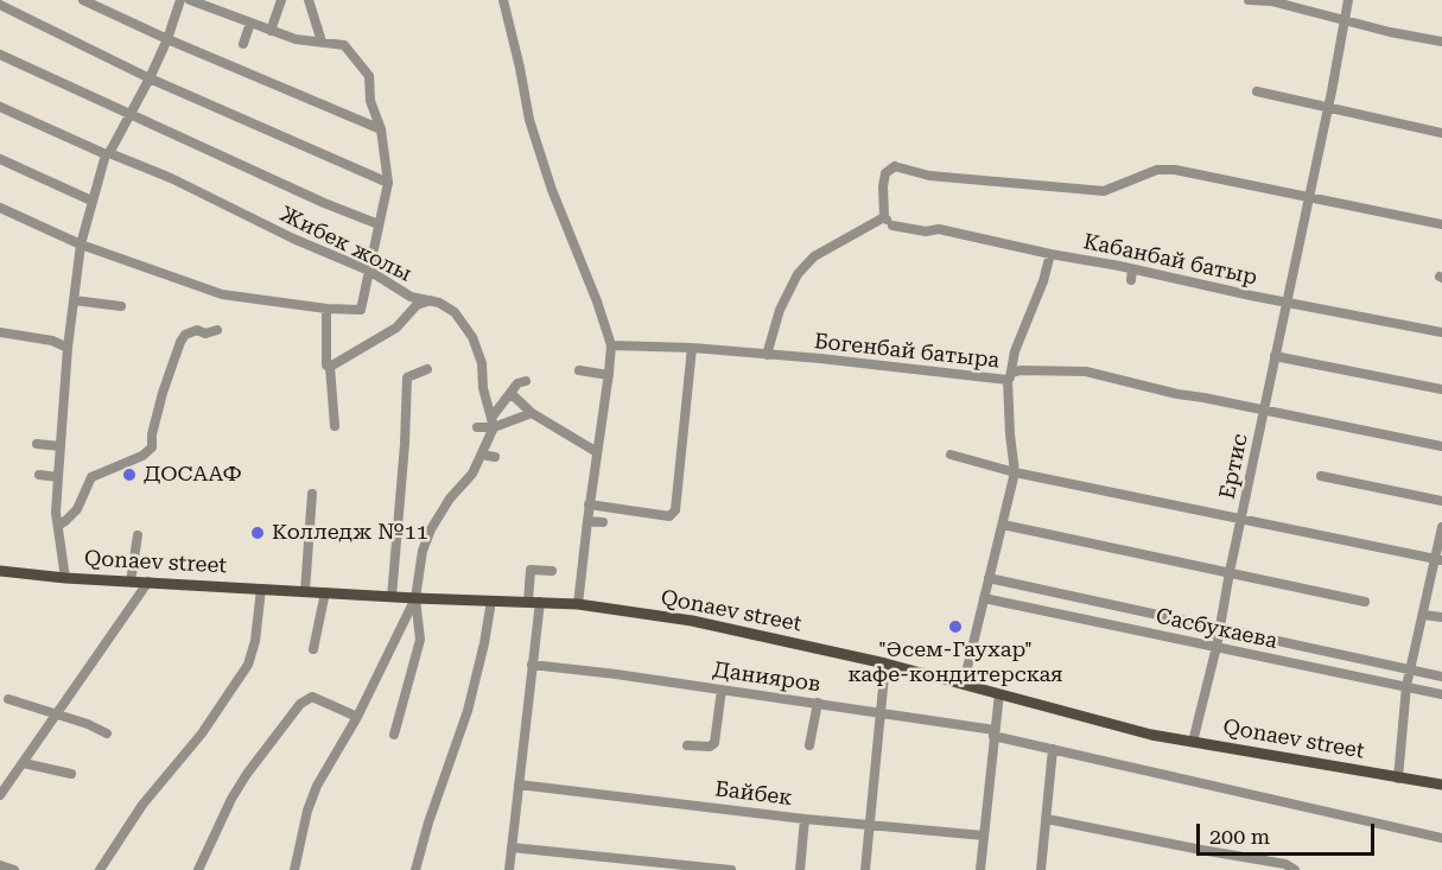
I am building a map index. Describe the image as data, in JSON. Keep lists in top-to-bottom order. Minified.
{"streets":{"main road":["Qonaev street"],"street":["Жибек жолы","Кабанбай батыр","Богенбай батыра","Ертис","Сасбукаева","Данияров","Байбек"]},"crossings":[["Кабанбай батыр","Ертис"],["Богенбай батыра","Ертис"],["Ертис","Qonaev street"],["Ертис","Сасбукаева"]],"places":["ДОСААФ","Колледж №11","\"Әсем-Гаухар\" кафе-кондитерская"],"scale_bar":"200 m"}
